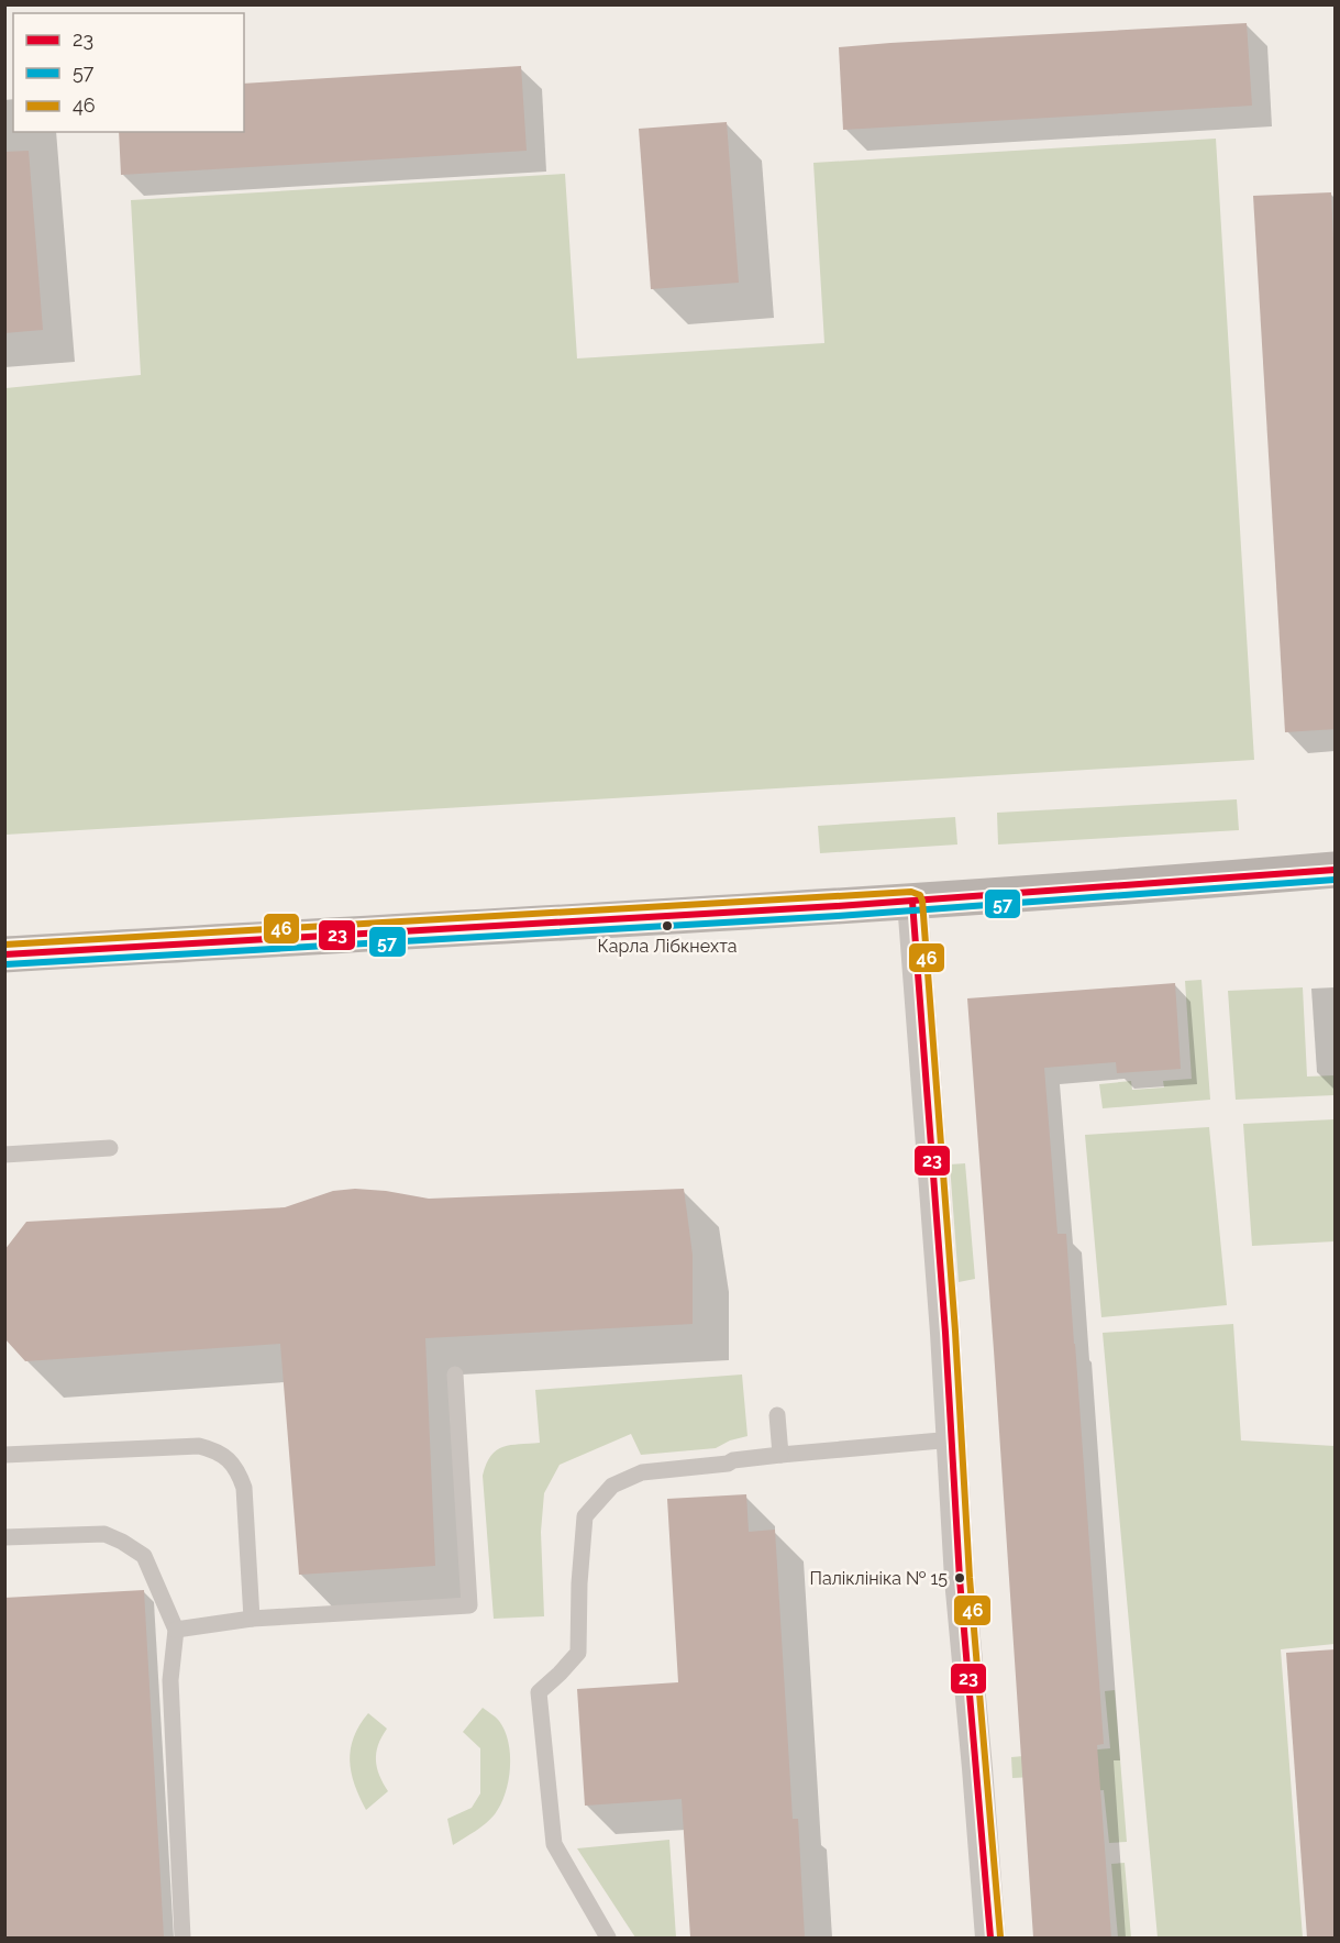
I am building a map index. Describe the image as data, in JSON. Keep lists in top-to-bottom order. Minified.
{"places":["Карла Лібкнехта","Паліклініка № 15"],"lines":["transit line 23","transit line 57","transit line 46"],"legend":["23","57","46"]}
